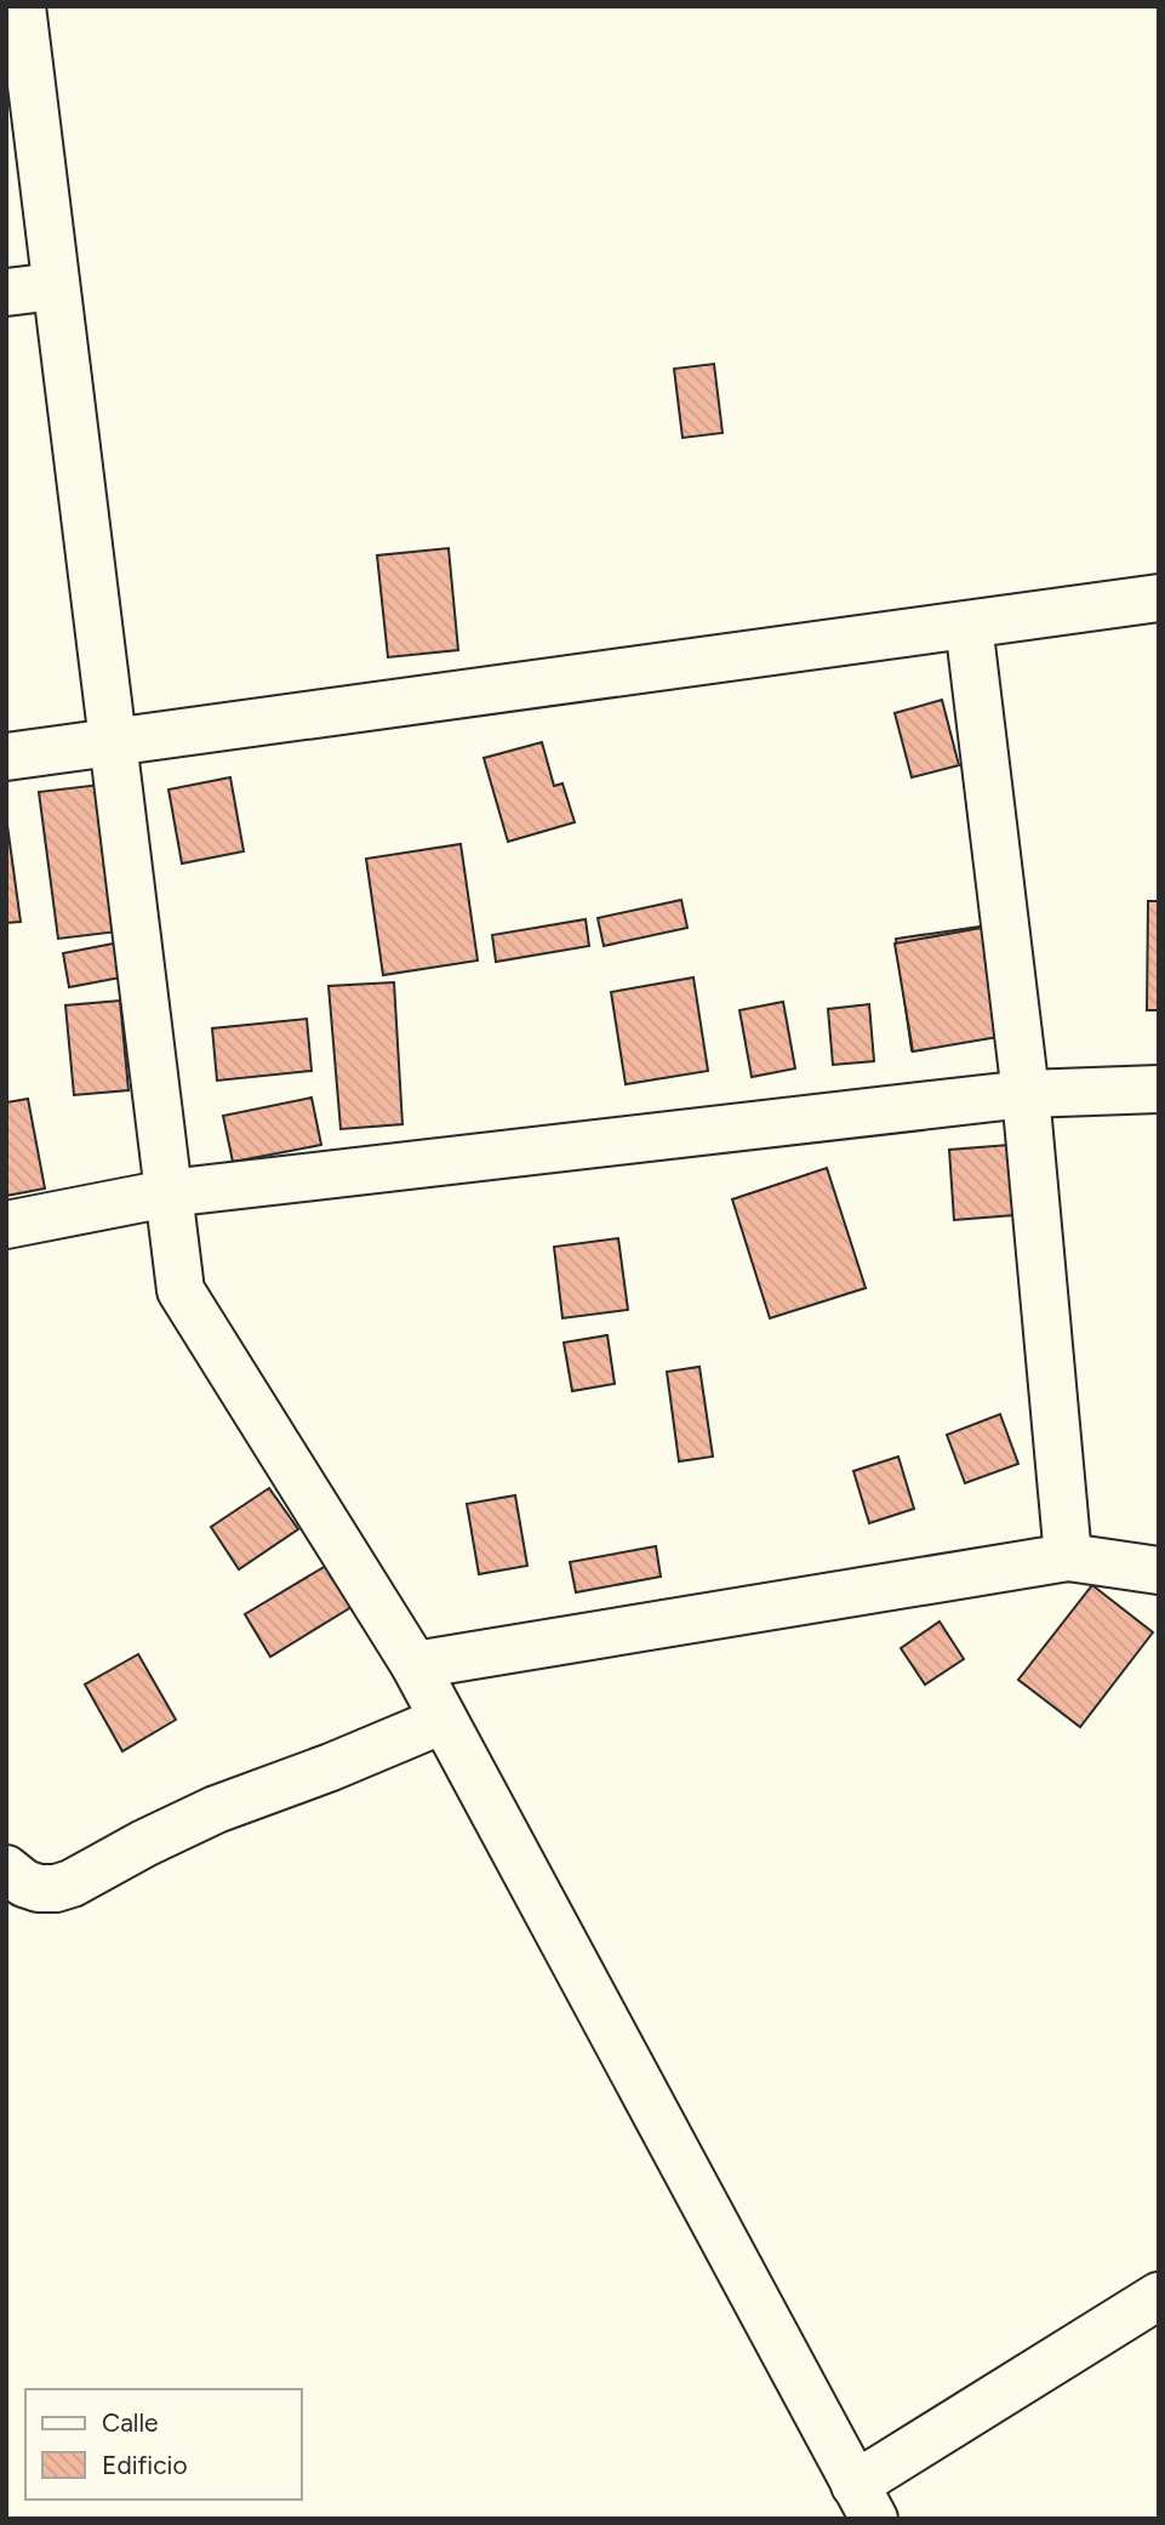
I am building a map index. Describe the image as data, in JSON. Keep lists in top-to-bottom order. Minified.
{"legend":["Calle","Edificio"]}
